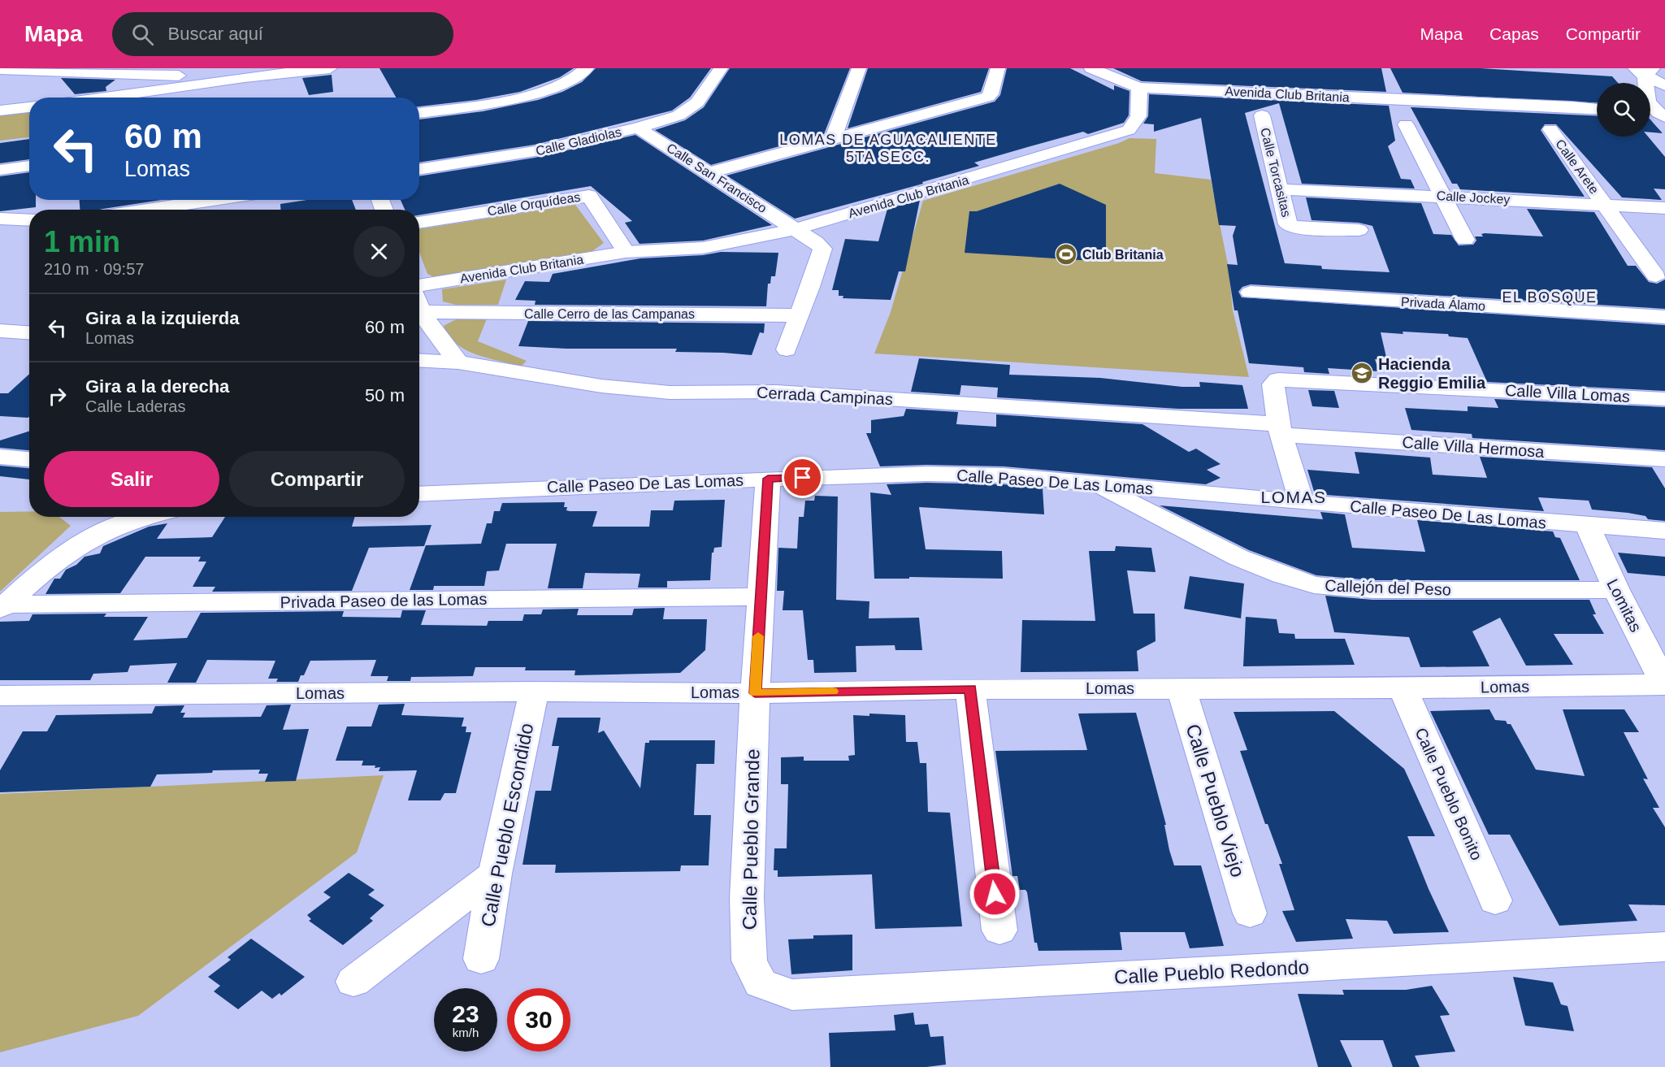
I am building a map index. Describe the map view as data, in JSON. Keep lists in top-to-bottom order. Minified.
{"streets":{"street":["Avenida Club Britania","Calle Gladiolas","Calle Arete","Calle Torcasitas","Calle San Francisco","Calle Jockey","Calle Orquídeas","Privada Álamo","Calle Cerro de las Campanas","Calle Villa Lomas","Cerrada Campinas","Calle Villa Hermosa","Calle Paseo De Las Lomas","Callejón del Peso","Privada Paseo de las Lomas","Lomitas","Lomas","Calle Pueblo Bonito","Calle Pueblo Viejo","Calle Pueblo Escondido","Calle Pueblo Grande","Calle Pueblo Redondo"]},"crossings":[["Avenida Club Britania","Calle San Francisco"],["Avenida Club Britania","Calle Orquídeas"],["Calle Gladiolas","Calle San Francisco"],["Calle Arete","Calle Jockey"],["Calle Torcasitas","Calle Jockey"],["Calle San Francisco","Calle Cerro de las Campanas"],["Calle Villa Lomas","Cerrada Campinas"],["Calle Villa Lomas","Calle Villa Hermosa"],["Calle Villa Lomas","Calle Paseo De Las Lomas"],["Cerrada Campinas","Calle Villa Hermosa"],["Calle Paseo De Las Lomas","Callejón del Peso"],["Calle Paseo De Las Lomas","Lomitas"],["Calle Paseo De Las Lomas","Calle Pueblo Grande"],["Callejón del Peso","Lomitas"],["Privada Paseo de las Lomas","Calle Pueblo Grande"],["Lomitas","Lomas"],["Lomas","Calle Pueblo Bonito"],["Lomas","Calle Pueblo Viejo"],["Lomas","Calle Pueblo Escondido"],["Lomas","Calle Pueblo Grande"],["Calle Pueblo Grande","Calle Pueblo Redondo"]],"districts":["LOMAS DE AGUACALIENTE 5TA SECC.","EL BOSQUE","LOMAS"],"places":{"sports":["Club Britania"],"school or university":["Hacienda Reggio Emilia"]},"page":{"header":"Mapa","search":"Buscar aquí","nav":["Mapa","Capas","Compartir"],"turn":["60 m","Lomas"],"heading":["1 min","210 m · 09:57"],"list":[{"name":"Gira a la izquierda","note":"Lomas","value":"60 m"},{"name":"Gira a la derecha","note":"Calle Laderas","value":"50 m"}],"buttons":["Salir","Compartir"],"speed":"23 km/h","limit":"30"}}
